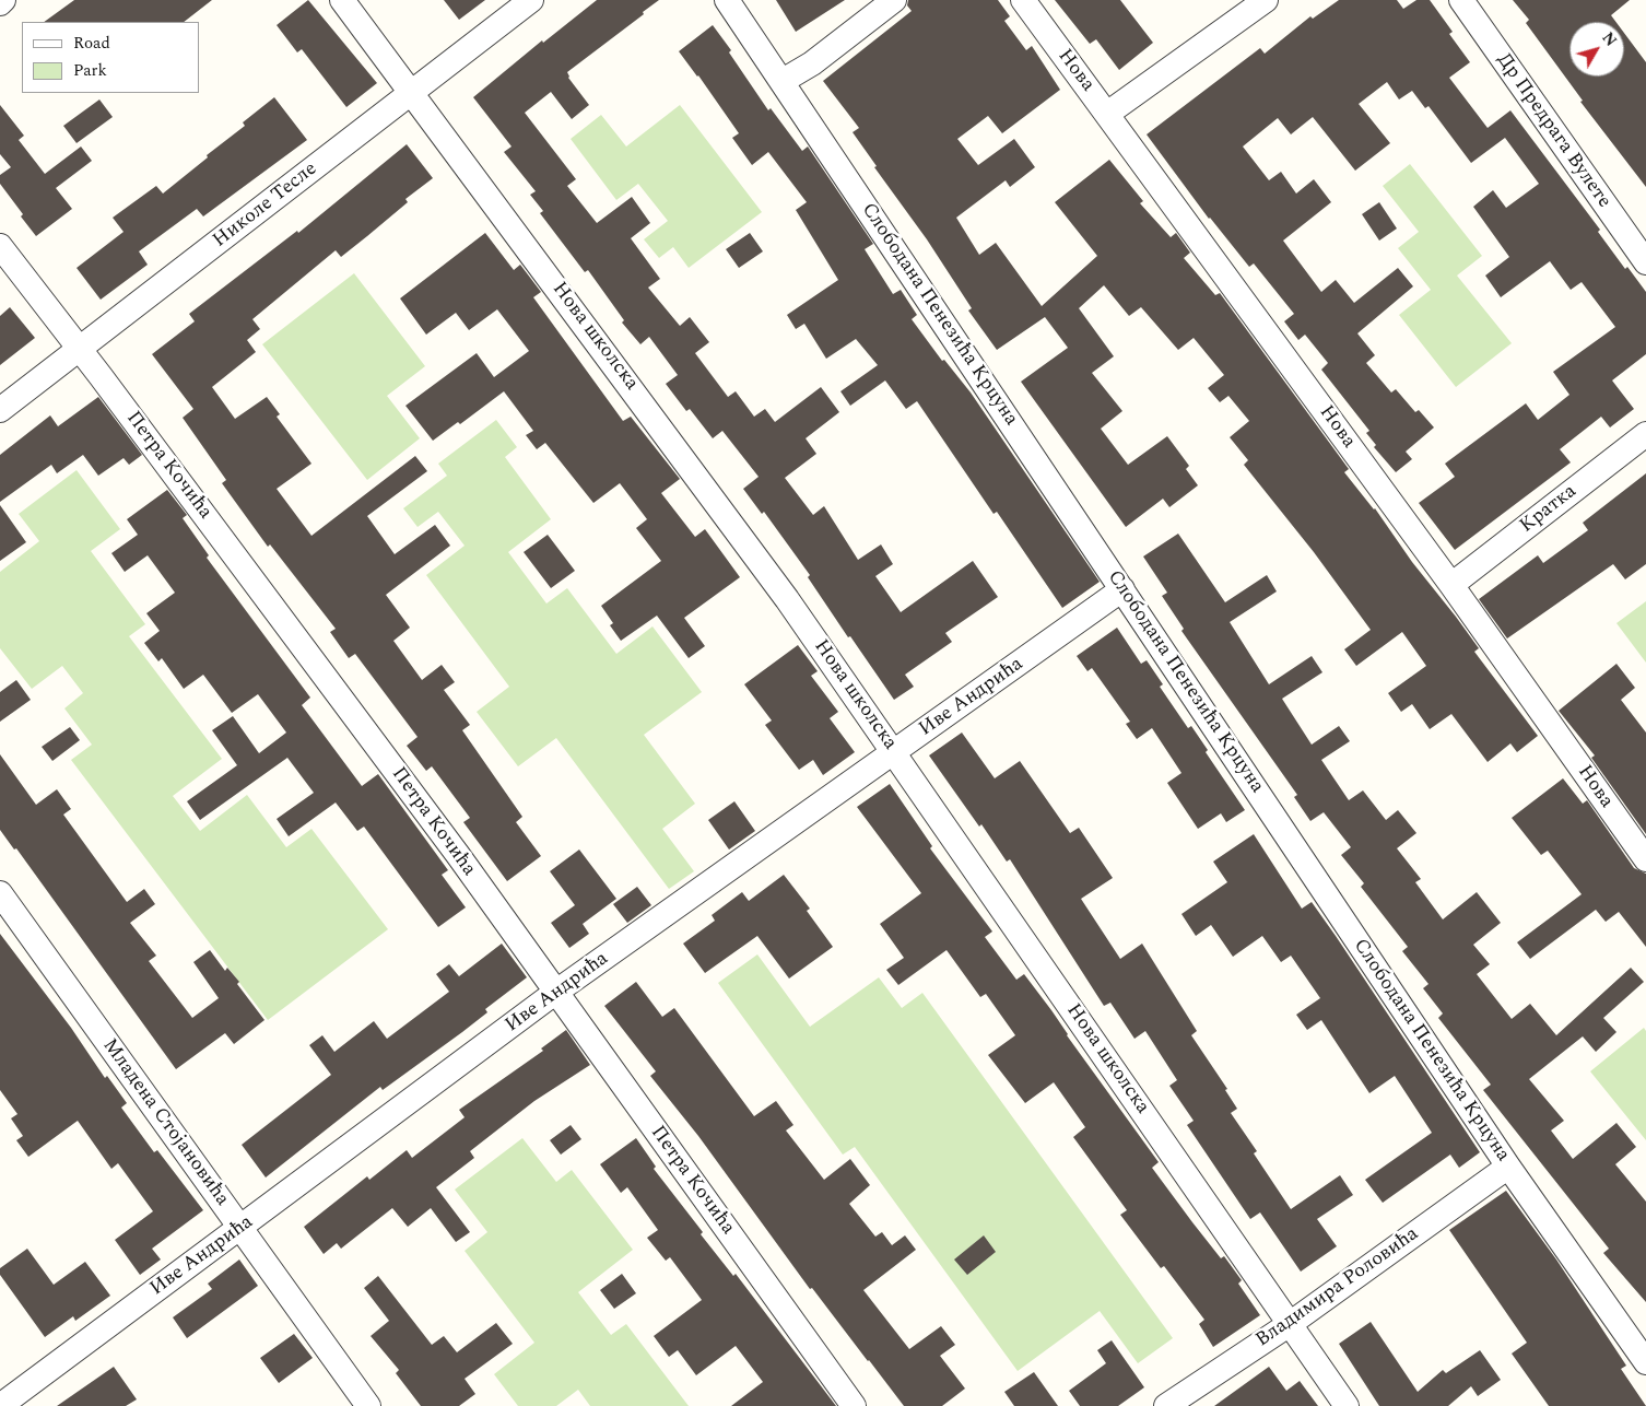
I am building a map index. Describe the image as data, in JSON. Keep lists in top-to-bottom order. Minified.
{"streets":{"street":["Нова","Др Предрага Вулете","Николе Тесле","Слободана Пенезића Крцуна","Нова школска","Петра Кочића","Кратка","Иве Андрића","Младена Стојановића","Владимира Роловића"]},"crossings":[["Нова","Кратка"],["Николе Тесле","Нова школска"],["Николе Тесле","Петра Кочића"],["Слободана Пенезића Крцуна","Иве Андрића"],["Слободана Пенезића Крцуна","Владимира Роловића"],["Нова школска","Иве Андрића"],["Нова школска","Владимира Роловића"],["Петра Кочића","Иве Андрића"],["Иве Андрића","Младена Стојановића"]],"legend":["Road","Park"],"north":"top right"}
